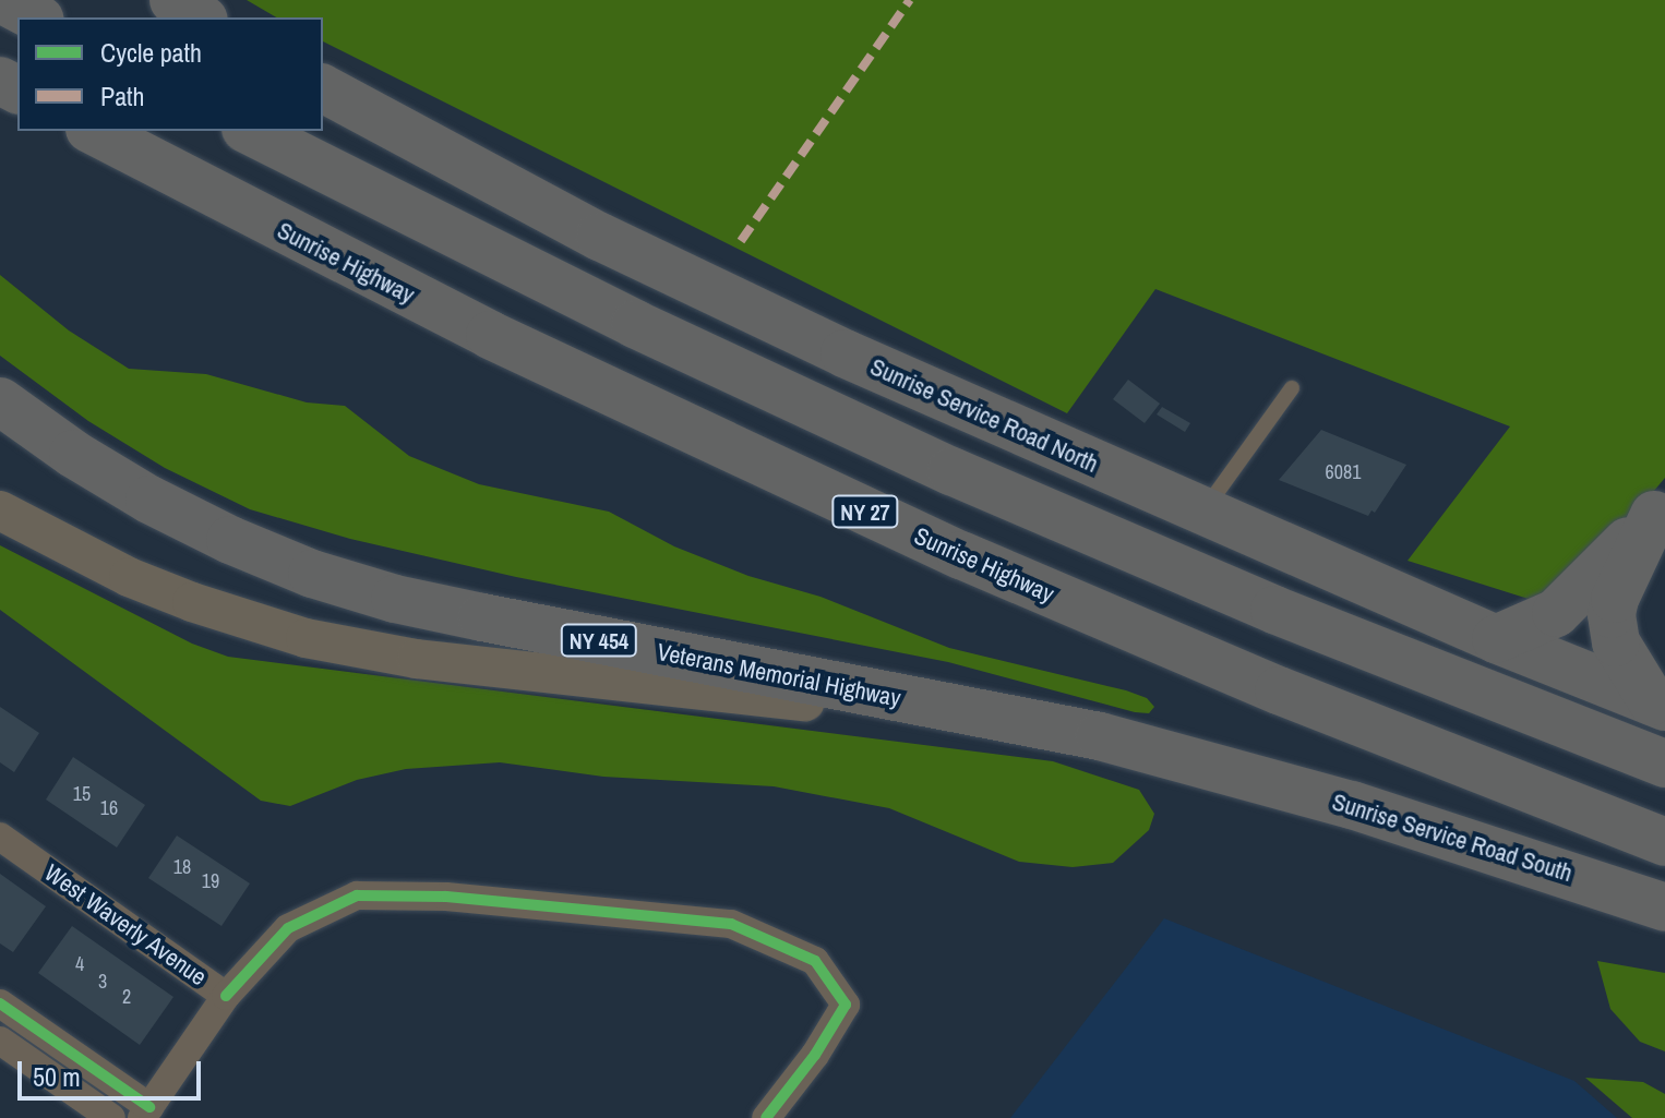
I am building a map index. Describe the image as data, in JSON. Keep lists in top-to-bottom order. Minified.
{"streets":{"highway":["Sunrise Highway","Sunrise Service Road North","NY 27","NY 454","Veterans Memorial Highway","Sunrise Service Road South"],"street":["West Waverly Avenue"]},"crossings":[["Veterans Memorial Highway","Sunrise Service Road South"]],"house_numbers":["6081","15","16","18","19","4","3","2"],"legend":["Cycle path","Path"],"scale_bar":"50 m"}
